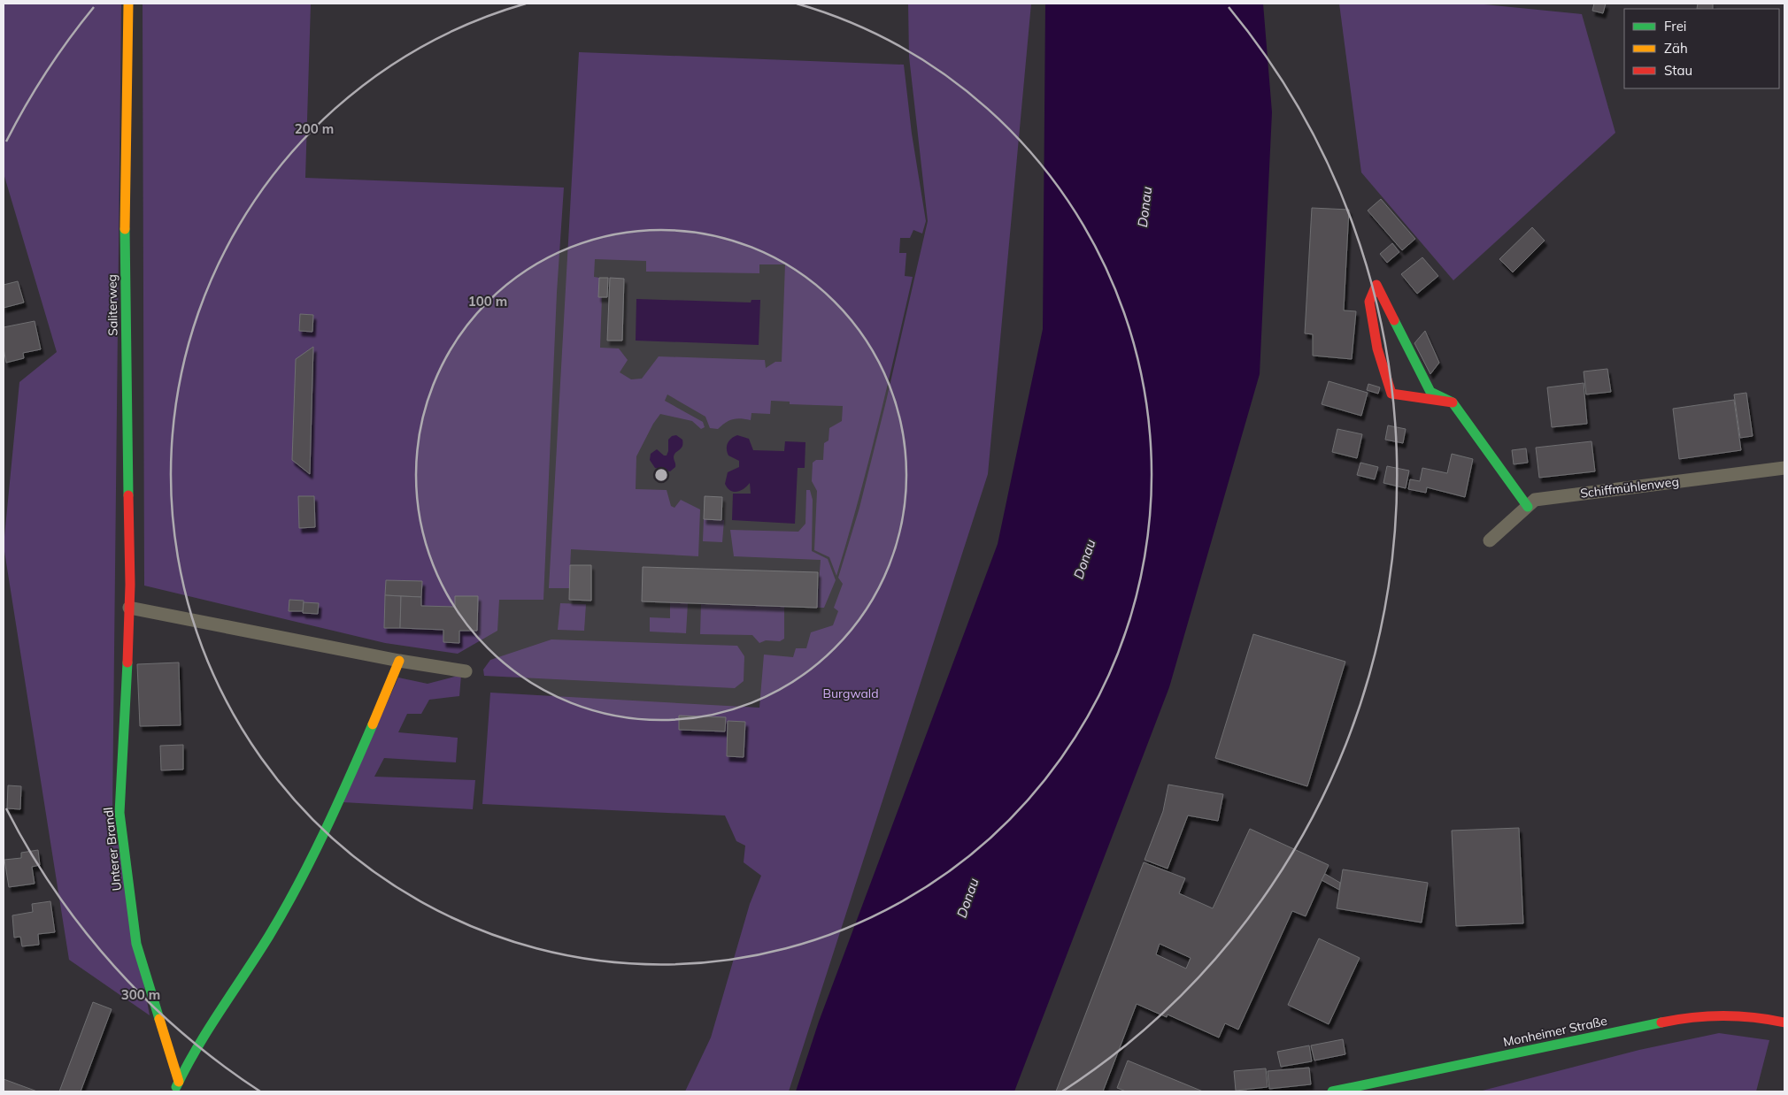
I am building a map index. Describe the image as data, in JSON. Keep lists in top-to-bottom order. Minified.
{"streets":{"street":["Saliterweg","Schiffmühlenweg","Unterer Brandl","Monheimer Straße"]},"crossings":[["Saliterweg","Unterer Brandl"]],"water":["Donau"],"parks":["Burgwald"],"legend":["Frei","Zäh","Stau"],"rings":["200 m","100 m","300 m"]}
